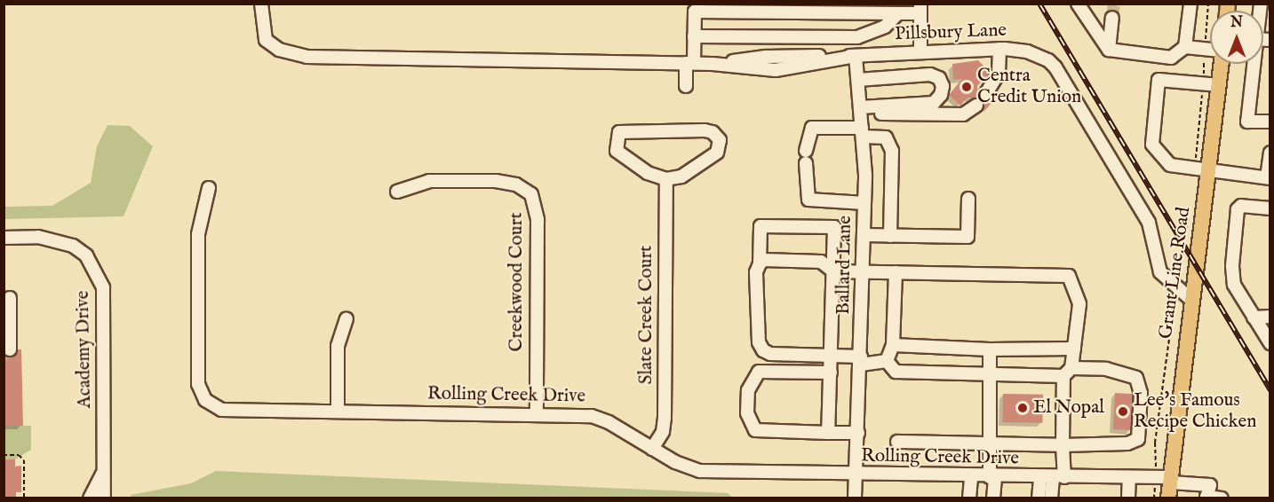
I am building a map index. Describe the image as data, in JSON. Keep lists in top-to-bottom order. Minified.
{"streets":{"main road":["Grant Line Road"],"street":["Pillsbury Lane","Ballard Lane","Creekwood Court","Slate Creek Court","Academy Drive","Rolling Creek Drive"]},"crossings":[["Pillsbury Lane","Ballard Lane"],["Pillsbury Lane","Grant Line Road"],["Ballard Lane","Rolling Creek Drive"],["Grant Line Road","Rolling Creek Drive"],["Creekwood Court","Rolling Creek Drive"],["Slate Creek Court","Rolling Creek Drive"]],"places":["Centra Credit Union","El Nopal","Lee's Famous Recipe Chicken"],"north":"top"}
